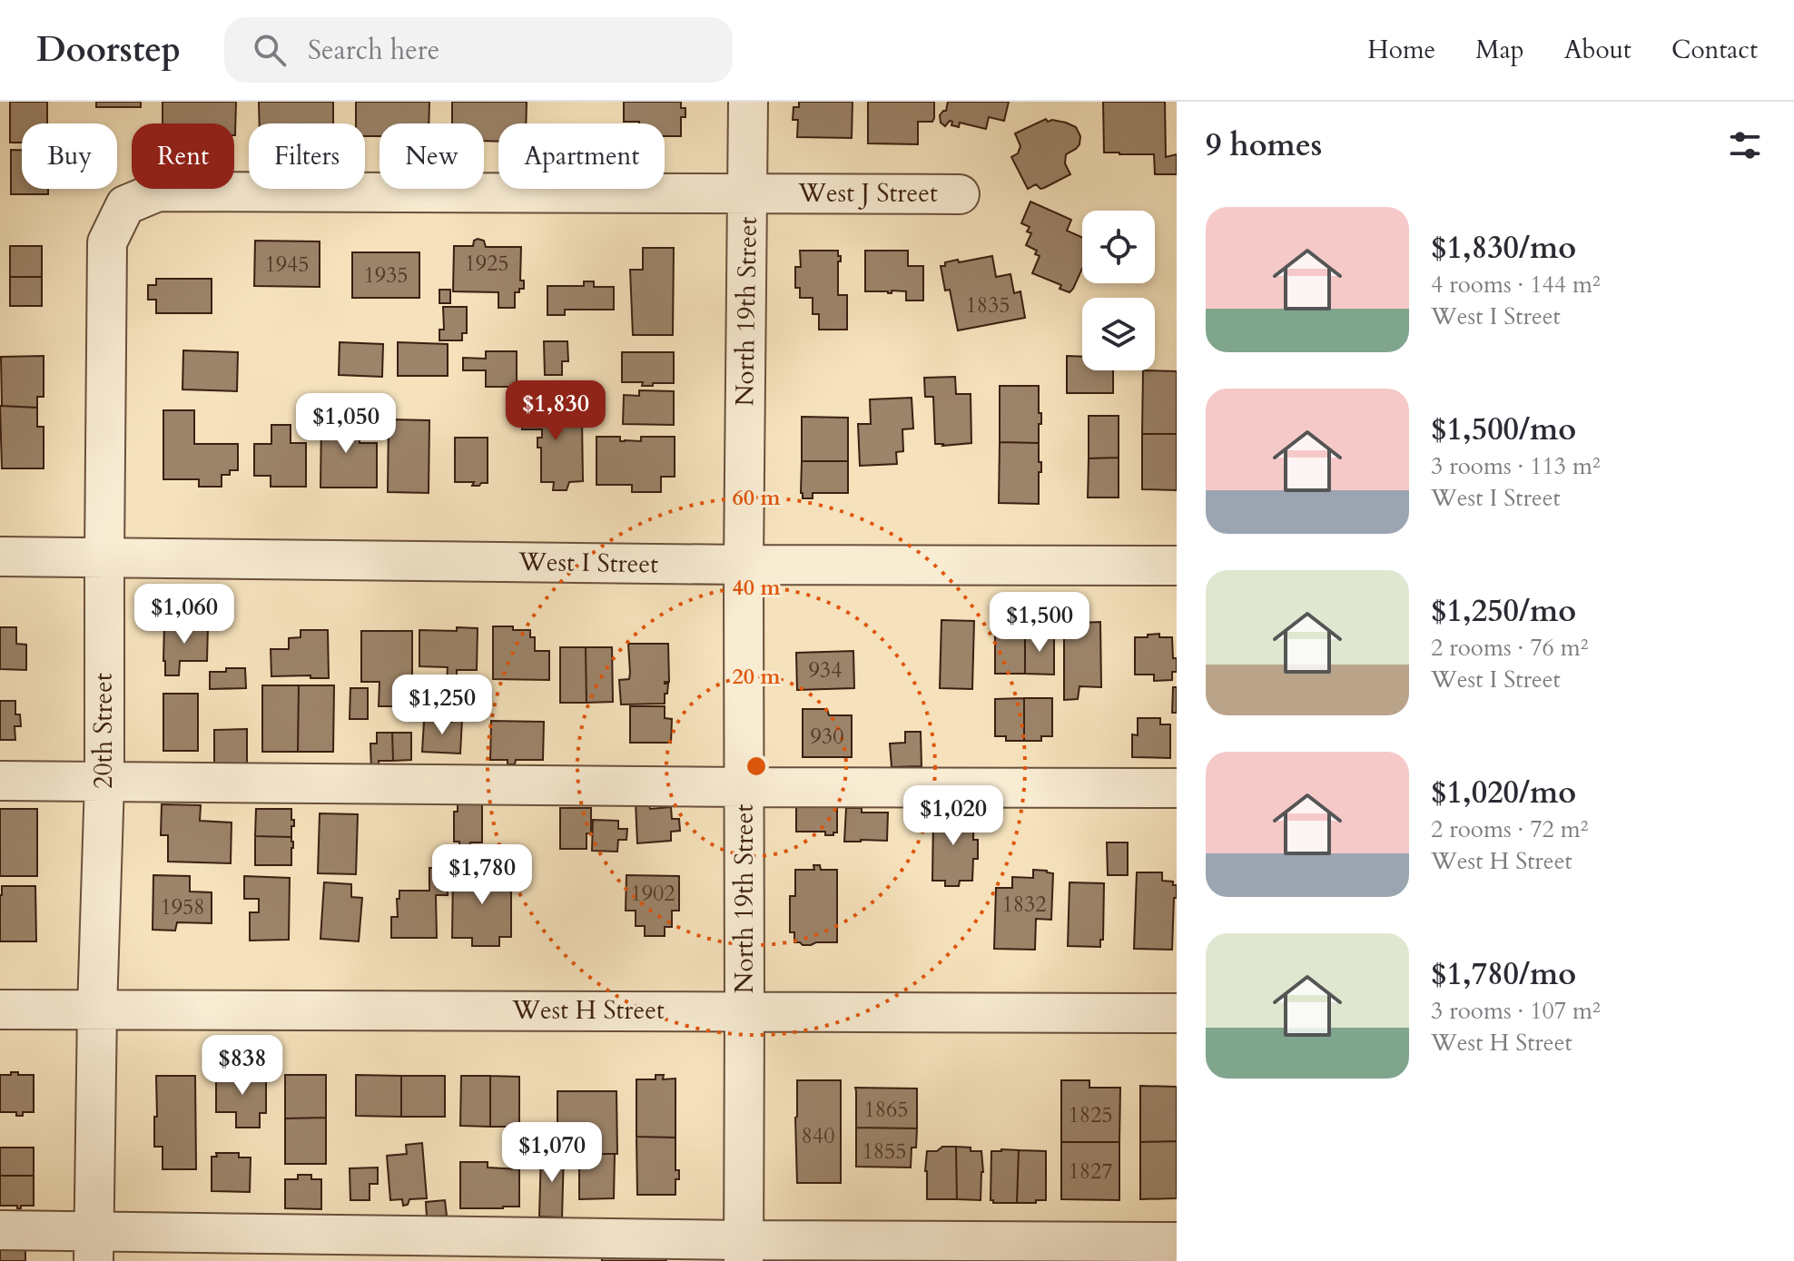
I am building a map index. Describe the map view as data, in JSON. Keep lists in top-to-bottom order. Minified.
{"streets":{"street":["West J Street","North 19th Street","West I Street","20th Street","West H Street"]},"crossings":[["West J Street","North 19th Street"],["West J Street","20th Street"],["North 19th Street","West I Street"],["North 19th Street","West H Street"],["West I Street","20th Street"],["20th Street","West H Street"]],"house_numbers":["1925","1945","1935","1835","934","930","1902","1832","1958","1865","1825","840","1855","1827"],"page":{"header":"Doorstep","search":"Search here","nav":["Home","Map","About","Contact"],"heading":"9 homes","chip":["Buy","Rent","Filters","New","Apartment"],"list":[{"name":"$1,830/mo","note":"4 rooms · 144 m² · West I Street"},{"name":"$1,500/mo","note":"3 rooms · 113 m² · West I Street"},{"name":"$1,250/mo","note":"2 rooms · 76 m² · West I Street"},{"name":"$1,020/mo","note":"2 rooms · 72 m² · West H Street"},{"name":"$1,780/mo","note":"3 rooms · 107 m² · West H Street"}],"price":["$1,830","$1,050","$1,060","$1,500","$1,250","$1,020","$1,780","$838","$1,070"]},"rings":["60 m","40 m","20 m"]}
